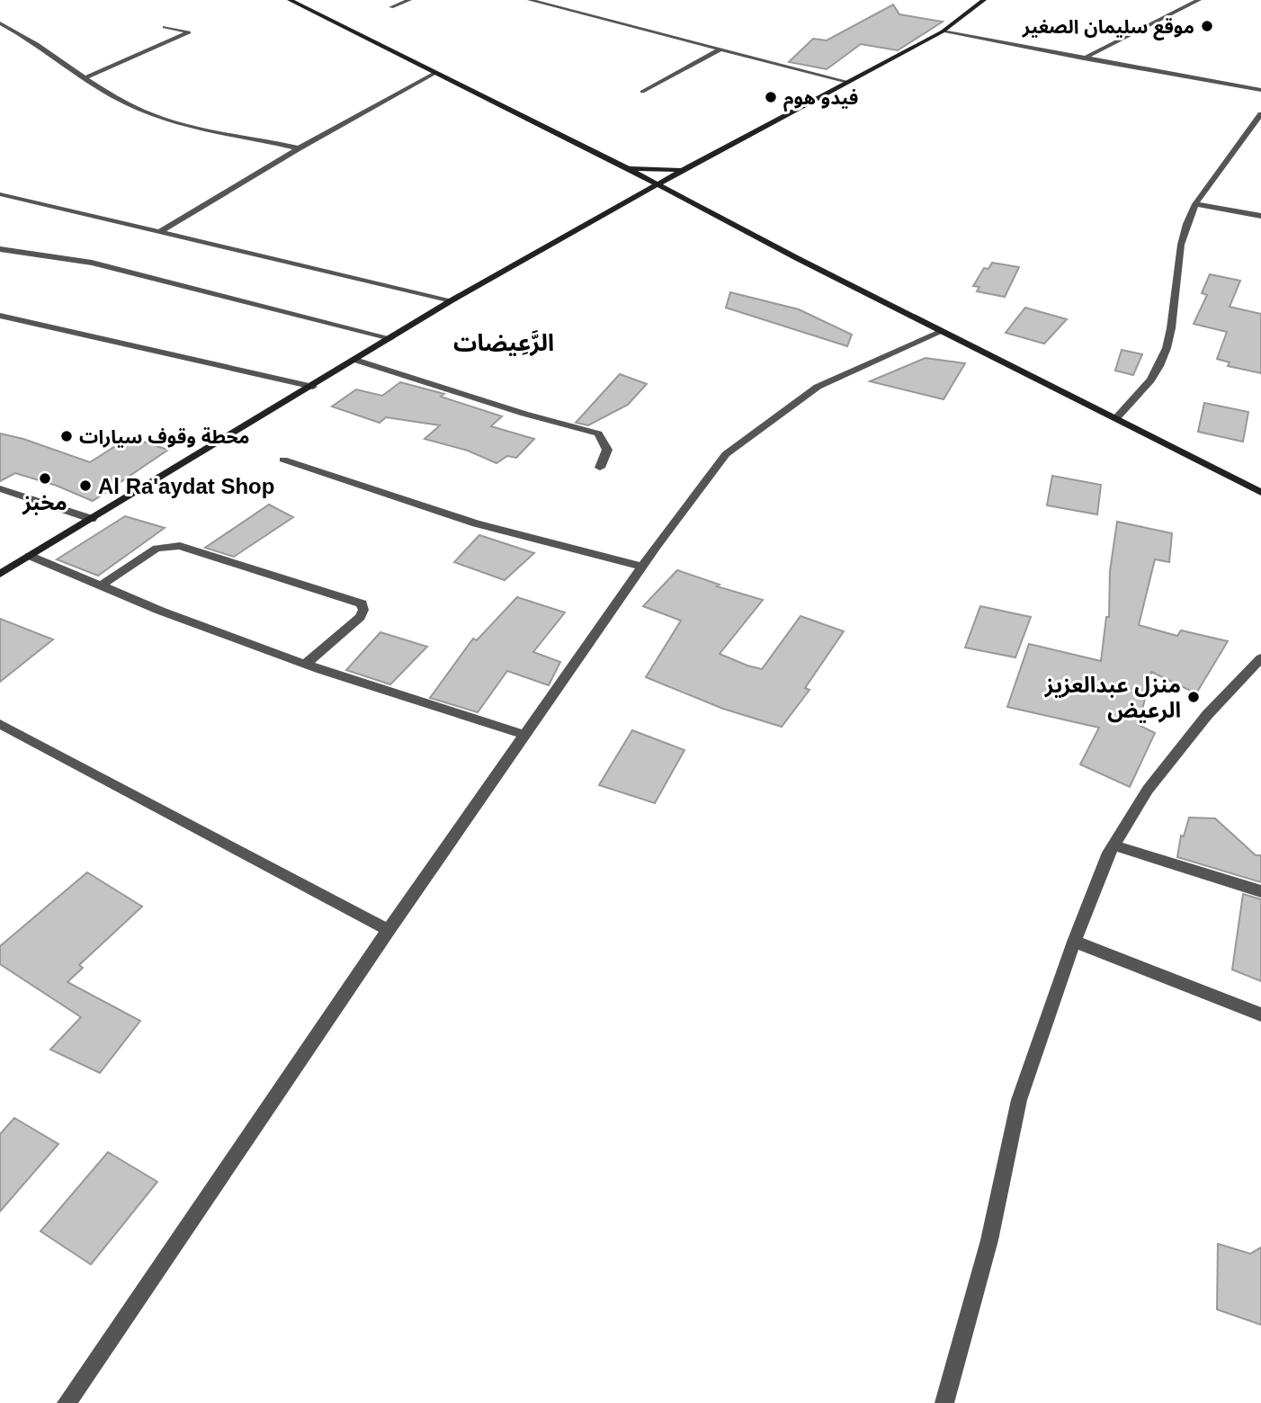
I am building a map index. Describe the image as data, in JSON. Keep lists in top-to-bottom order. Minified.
{"districts":["الرَّعِيضات"],"places":["موقع سليمان الصغير","فيدو هوم","محطة وقوف سيارات","مخبز","Al Ra'aydat Shop","منزل عبدالعزيز الرعيض"]}
